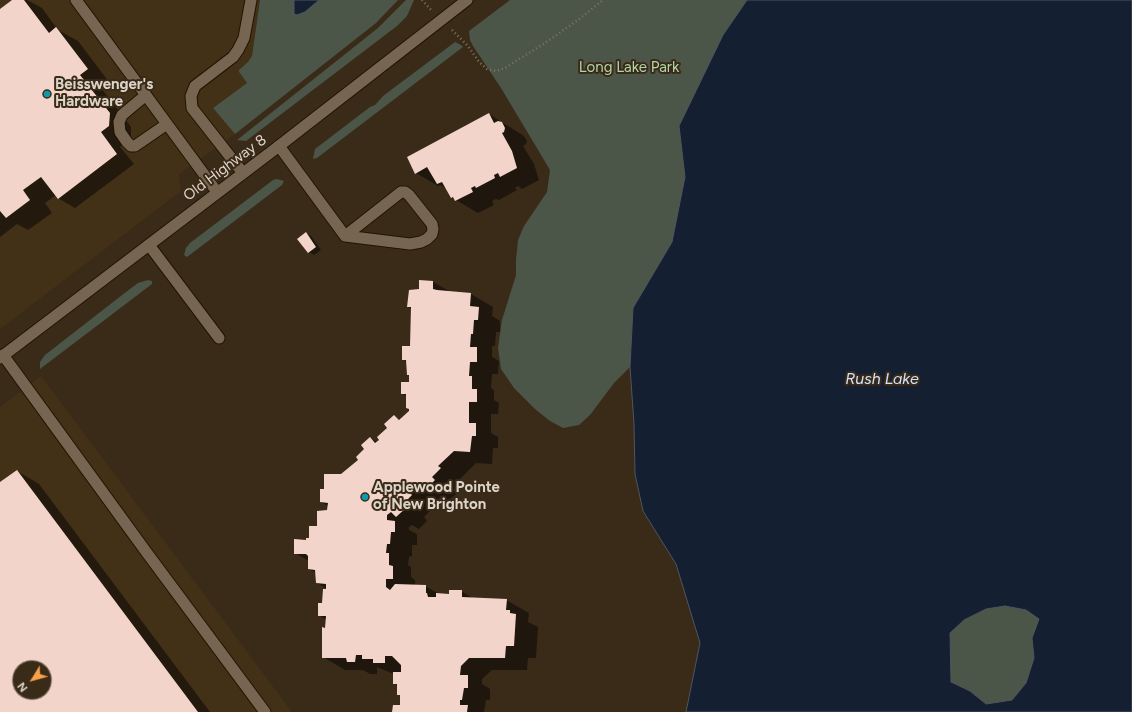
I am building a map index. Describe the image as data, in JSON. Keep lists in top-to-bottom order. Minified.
{"streets":{"street":["Old Highway 8"]},"water":["Rush Lake"],"parks":["Long Lake Park"],"places":["Beisswenger's Hardware","Applewood Pointe of New Brighton"],"north":"bottom left"}
